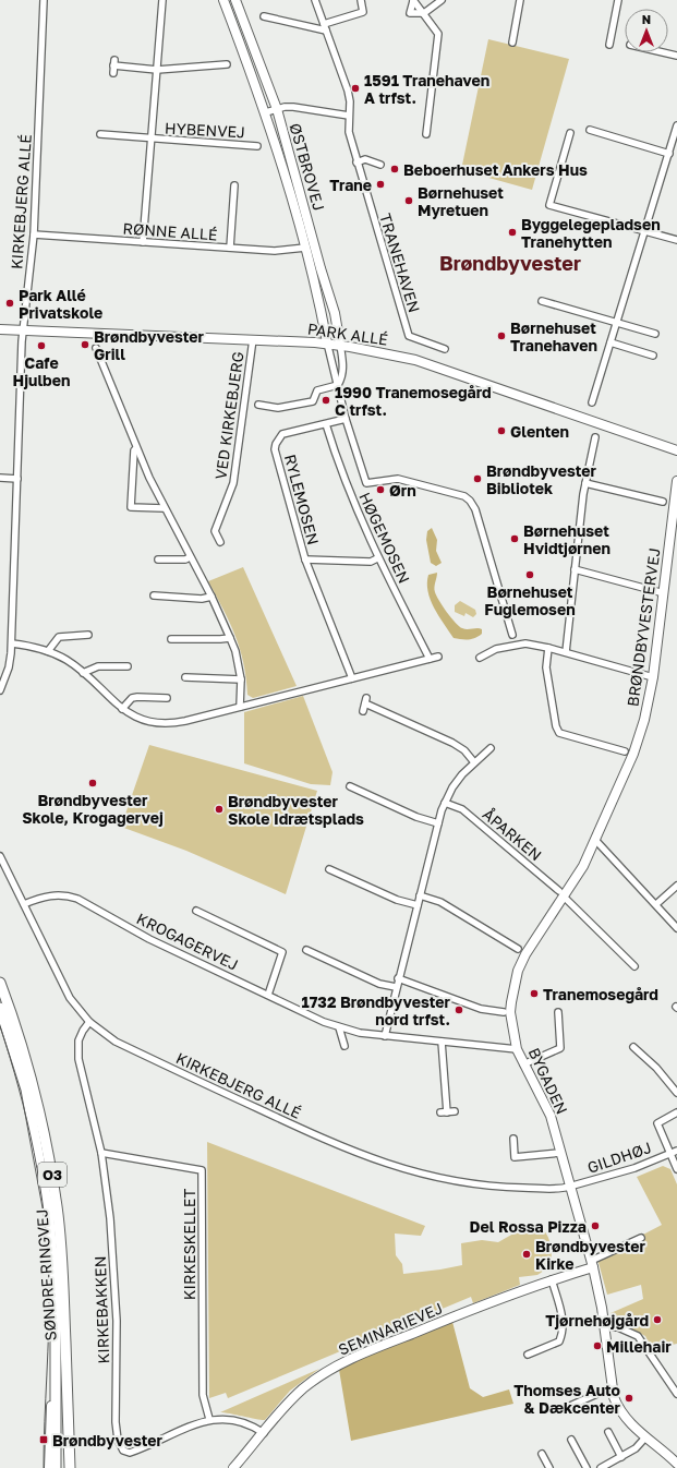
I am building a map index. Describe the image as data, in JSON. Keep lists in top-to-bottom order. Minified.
{"streets":{"main road":["O3","SØNDRE RINGVEJ"],"street":["HYBENVEJ","ØSTBROVEJ","KIRKEBJERG ALLÉ","RØNNE ALLÉ","TRANEHAVEN","PARK ALLÉ","VED KIRKEBJERG","RYLEMOSEN","HØGEMOSEN","BRØNDBYVESTERVEJ","ÅPARKEN","KROGAGERVEJ","BYGADEN","GILDHØJ","KIRKESKELLET","KIRKEBAKKEN","SEMINARIEVEJ"]},"crossings":[["HYBENVEJ","RØNNE ALLÉ"],["ØSTBROVEJ","RØNNE ALLÉ"],["ØSTBROVEJ","PARK ALLÉ"],["KIRKEBJERG ALLÉ","RØNNE ALLÉ"],["KIRKEBJERG ALLÉ","PARK ALLÉ"],["KIRKEBJERG ALLÉ","KROGAGERVEJ"],["KIRKEBJERG ALLÉ","BYGADEN"],["KIRKEBJERG ALLÉ","GILDHØJ"],["KIRKEBJERG ALLÉ","KIRKEBAKKEN"],["PARK ALLÉ","VED KIRKEBJERG"],["RYLEMOSEN","HØGEMOSEN"],["BRØNDBYVESTERVEJ","BYGADEN"],["ÅPARKEN","BYGADEN"],["KROGAGERVEJ","BYGADEN"],["BYGADEN","GILDHØJ"],["BYGADEN","SEMINARIEVEJ"],["KIRKESKELLET","KIRKEBAKKEN"],["KIRKEBAKKEN","SEMINARIEVEJ"]],"districts":["Brøndbyvester"],"places":{"other":["1591 Tranehaven A trfst.","Beboerhuset Ankers Hus","Trane","Børnehuset Myretuen","Byggelegepladsen Tranehytten","Park Allé Privatskole","Børnehuset Tranehaven","Brøndbyvester Grill","Cafe Hjulben","1990 Tranemosegård C trfst.","Glenten","Brøndbyvester Bibliotek","Ørn","Børnehuset Hvidtjørnen","Børnehuset Fuglemosen","Brøndbyvester Skole, Krogagervej","Brøndbyvester Skole Idrætsplads","Tranemosegård","1732 Brøndbyvester nord trfst.","Del Rossa Pizza","Brøndbyvester Kirke","Tjørnehøjgård","Millehair","Thomses Auto & Dækcenter"],"transit":["Brøndbyvester"]},"north":"top"}
